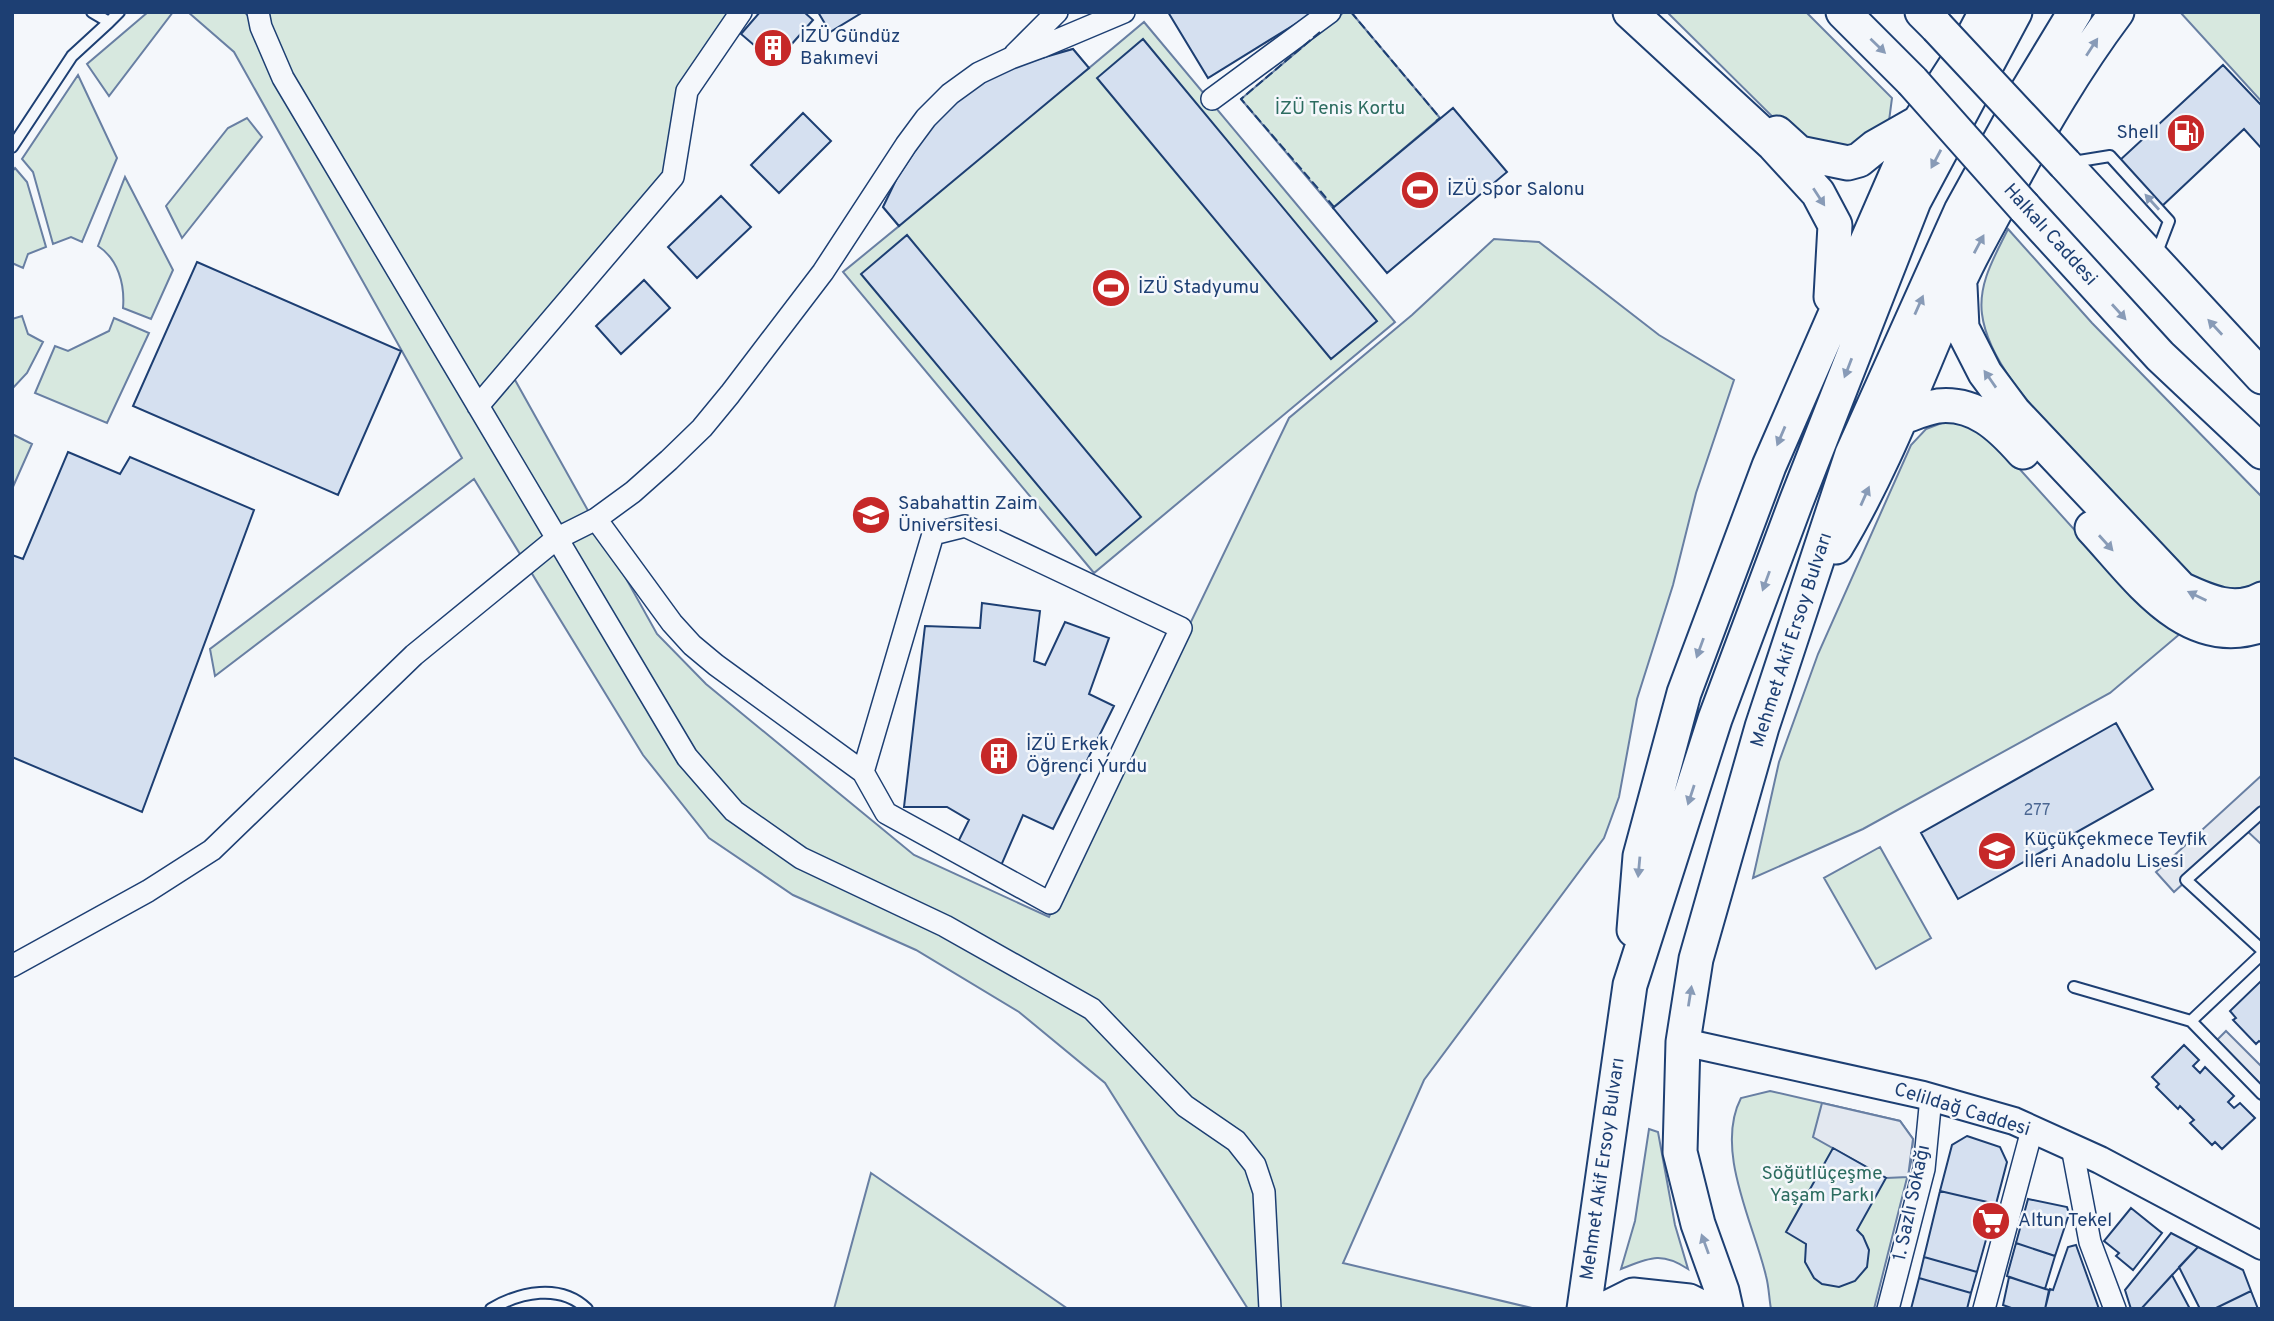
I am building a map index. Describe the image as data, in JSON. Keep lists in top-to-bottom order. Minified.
{"streets":{"main road":["Halkalı Caddesi","Mehmet Akif Ersoy Bulvarı"],"street":["Celildağ Caddesi","1. Sazlı Sokağı"]},"crossings":[["Mehmet Akif Ersoy Bulvarı","Celildağ Caddesi"],["Celildağ Caddesi","1. Sazlı Sokağı"]],"parks":["İZÜ Tenis Kortu","Söğütlüçeşme Yaşam Parkı"],"places":{"building":["İZÜ Gündüz Bakımevi","İZÜ Erkek Öğrenci Yurdu"],"fuel station":["Shell"],"sports":["İZÜ Spor Salonu","İZÜ Stadyumu"],"school or university":["Sabahattin Zaim Üniversitesi","Küçükçekmece Tevfik İleri Anadolu Lisesi"],"supermarket":["Altun Tekel"]},"house_numbers":["277"]}
